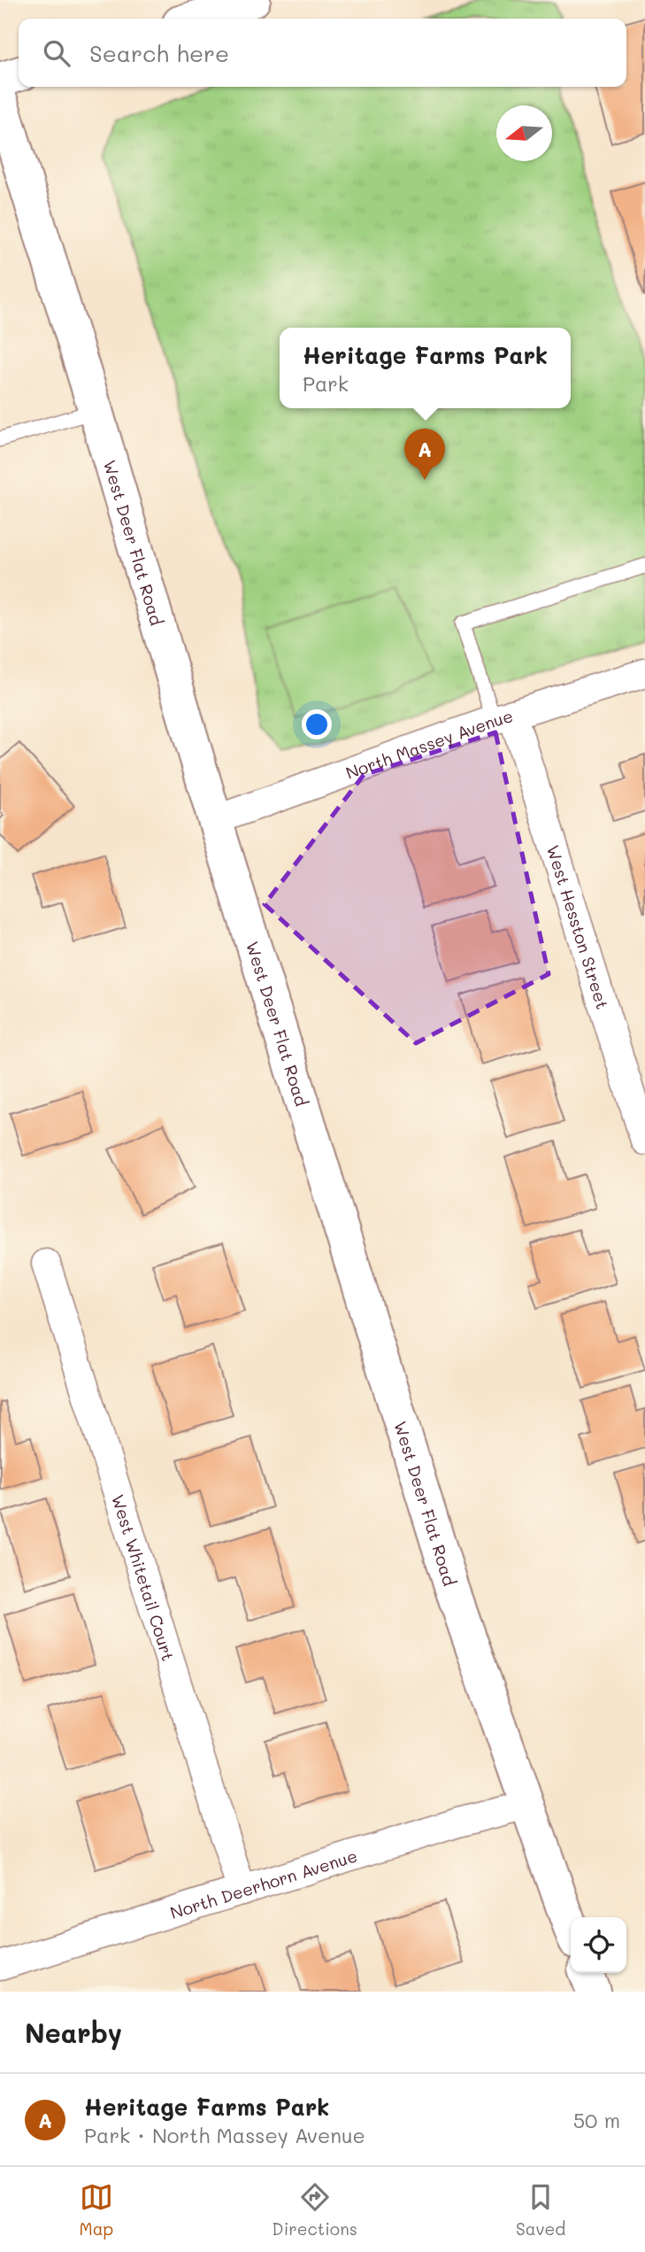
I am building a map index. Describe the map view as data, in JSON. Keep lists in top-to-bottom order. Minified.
{"streets":{"main road":["West Deer Flat Road"],"street":["North Massey Avenue","West Hesston Street","West Whitetail Court","North Deerhorn Avenue"]},"crossings":[["West Deer Flat Road","North Massey Avenue"],["West Deer Flat Road","North Deerhorn Avenue"],["North Massey Avenue","West Hesston Street"],["West Whitetail Court","North Deerhorn Avenue"]],"north":"left","page":{"search":"Search here","popup":["Heritage Farms Park","Park"],"pins":"A","heading":"Nearby","list":[{"mark":"A","name":"Heritage Farms Park","note":"Park · North Massey Avenue","value":"50 m"}],"nav":["Map","Directions","Saved"]}}
